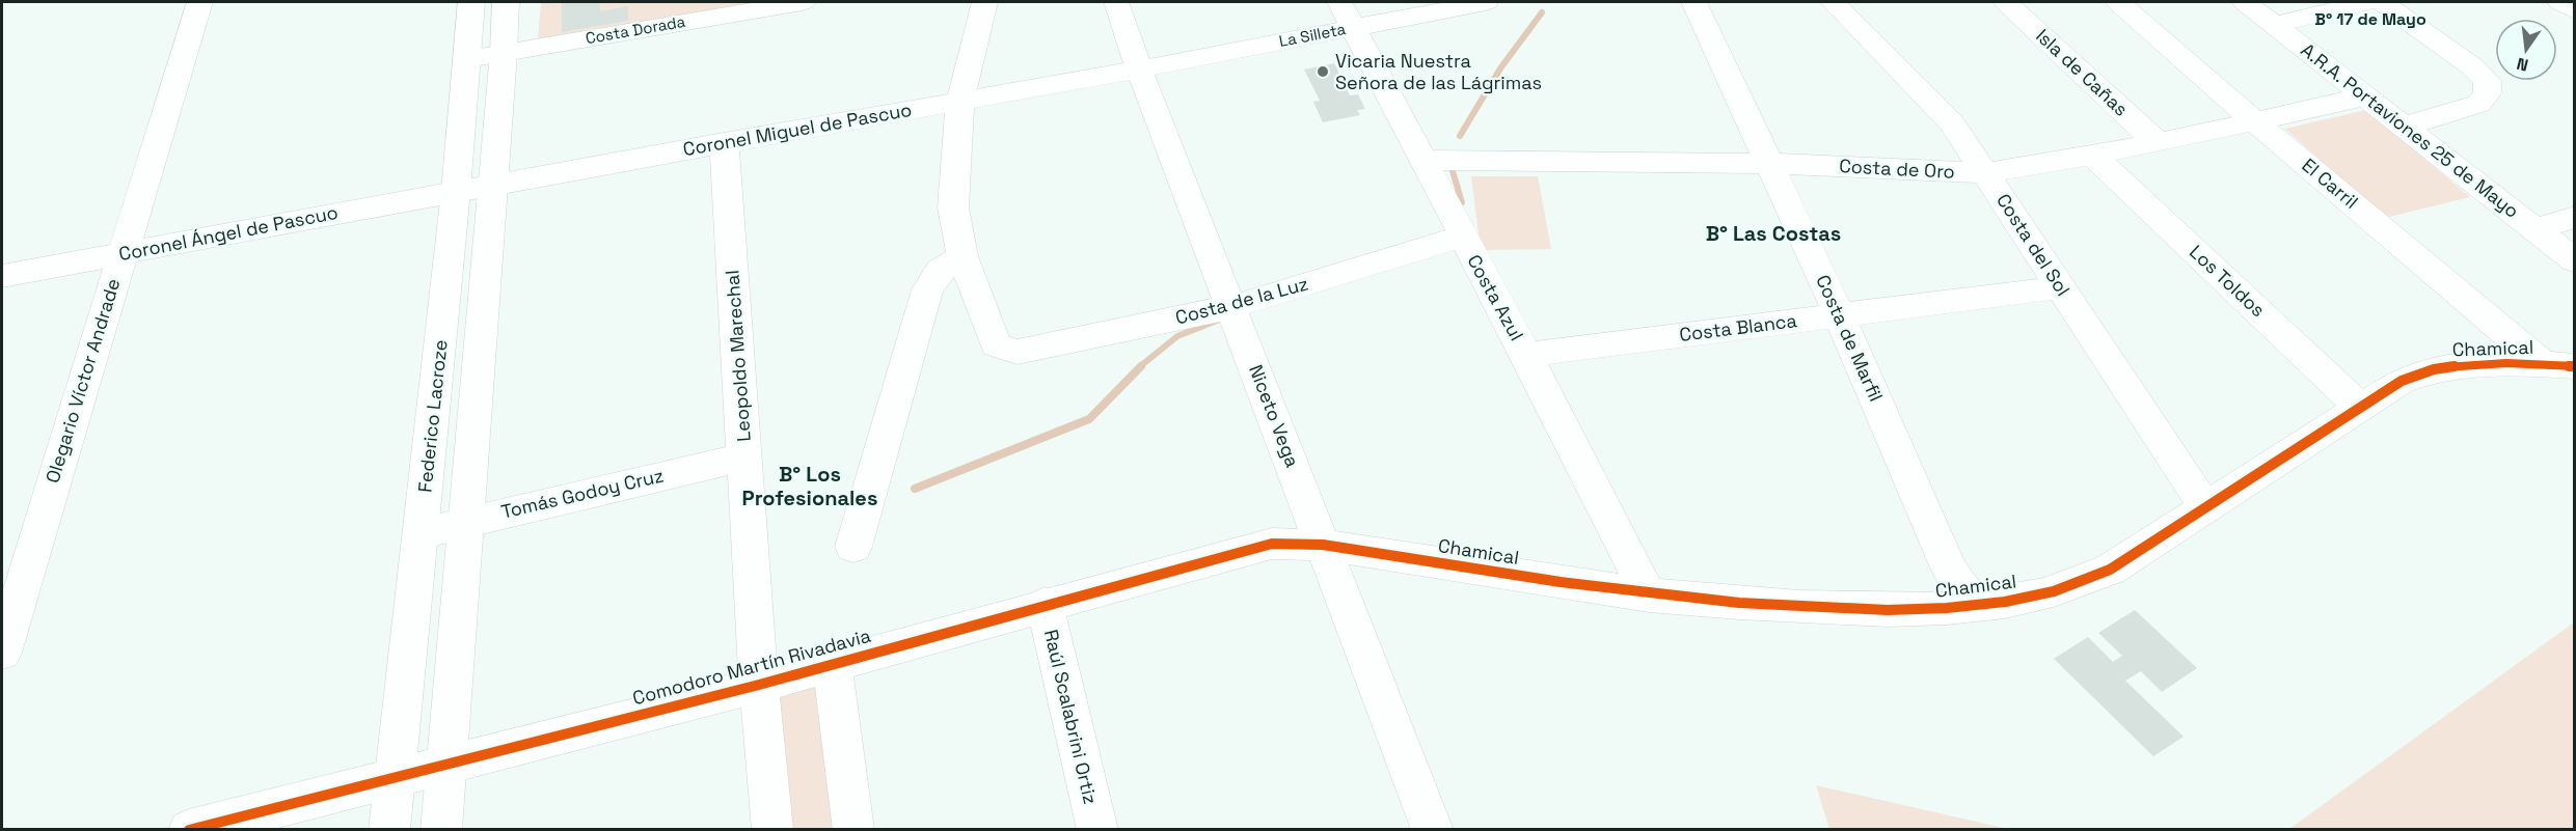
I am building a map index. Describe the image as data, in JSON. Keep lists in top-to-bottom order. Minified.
{"streets":{"street":["Costa Dorada","La Silleta","Isla de Cañas","Coronel Miguel de Pascuo","A.R.A. Portaviones 25 de Mayo","Costa de Oro","El Carril","Coronel Ángel de Pascuo","Costa del Sol","Los Toldos","Costa Azul","Costa de la Luz","Costa Blanca","Costa de Marfil","Chamical","Leopoldo Marechal","Olegario Víctor Andrade","Federico Lacroze","Niceto Vega","Tomás Godoy Cruz","Comodoro Martín Rivadavia","Raúl Scalabrini Ortiz"]},"crossings":[["Costa Dorada","Federico Lacroze"],["La Silleta","Coronel Miguel de Pascuo"],["La Silleta","Costa Azul"],["La Silleta","Niceto Vega"],["Isla de Cañas","Costa de Oro"],["Coronel Miguel de Pascuo","Coronel Ángel de Pascuo"],["Coronel Miguel de Pascuo","Leopoldo Marechal"],["Coronel Miguel de Pascuo","Federico Lacroze"],["Coronel Miguel de Pascuo","Niceto Vega"],["A.R.A. Portaviones 25 de Mayo","Costa de Oro"],["Costa de Oro","El Carril"],["Costa de Oro","Costa del Sol"],["Costa de Oro","Los Toldos"],["Costa de Oro","Costa Azul"],["Costa de Oro","Costa de Marfil"],["El Carril","Chamical"],["Coronel Ángel de Pascuo","Olegario Víctor Andrade"],["Coronel Ángel de Pascuo","Federico Lacroze"],["Costa del Sol","Costa Blanca"],["Costa del Sol","Chamical"],["Los Toldos","Chamical"],["Costa Azul","Costa de la Luz"],["Costa Azul","Costa Blanca"],["Costa Azul","Chamical"],["Costa de la Luz","Niceto Vega"],["Costa Blanca","Costa de Marfil"],["Costa de Marfil","Chamical"],["Chamical","Niceto Vega"],["Chamical","Comodoro Martín Rivadavia"],["Leopoldo Marechal","Tomás Godoy Cruz"],["Leopoldo Marechal","Comodoro Martín Rivadavia"],["Federico Lacroze","Tomás Godoy Cruz"],["Federico Lacroze","Comodoro Martín Rivadavia"],["Niceto Vega","Comodoro Martín Rivadavia"],["Comodoro Martín Rivadavia","Raúl Scalabrini Ortiz"]],"districts":["B° 17 de Mayo","B° Las Costas","B° Los Profesionales"],"places":["Vicaria Nuestra Señora de las Lágrimas"],"north":"bottom"}
